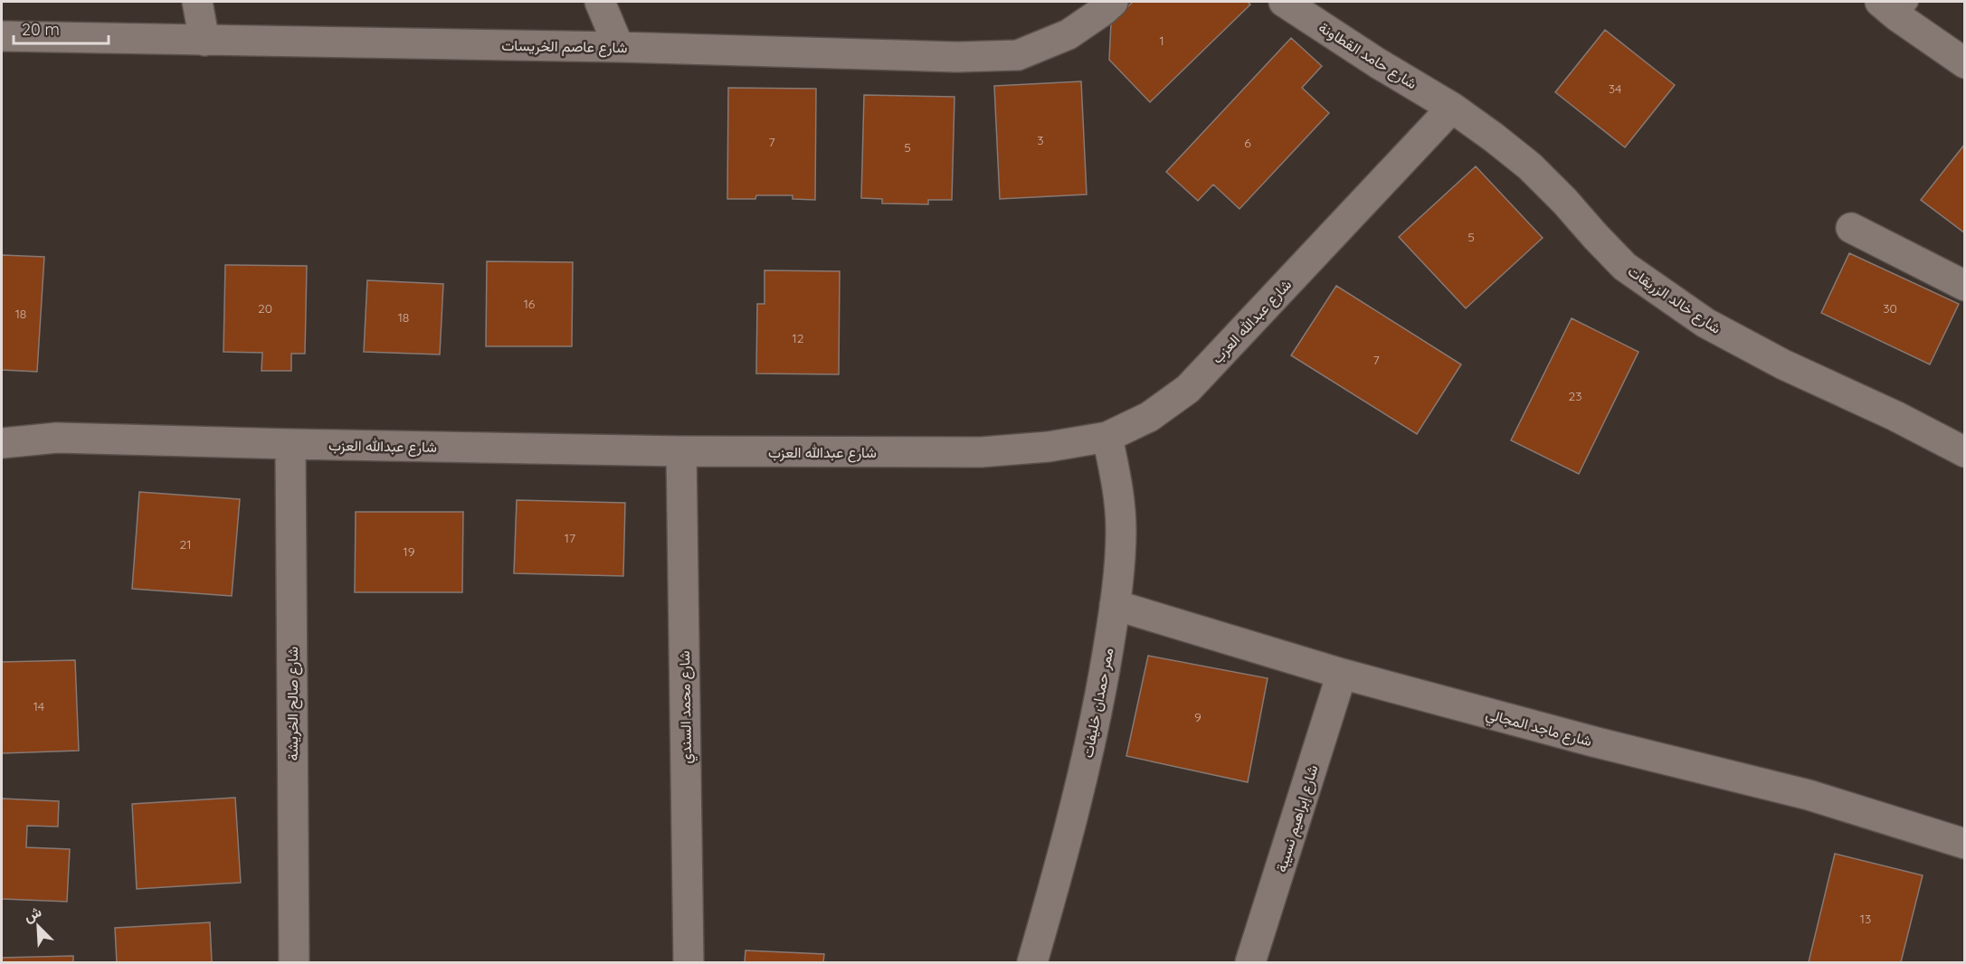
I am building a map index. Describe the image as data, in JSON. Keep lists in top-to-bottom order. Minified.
{"streets":{"street":["شارع عاصم الخريسات","شارع حامد القطاونة","شارع خالد الزريقات","شارع عبدالله العزب","ممر حمدان خليفات","شارع صالح الخريشة","شارع محمد السندي","شارع ماجد المجالي","شارع إبراهيم نسيبة"]},"crossings":[["شارع حامد القطاونة","شارع خالد الزريقات"],["شارع حامد القطاونة","شارع عبدالله العزب"],["شارع خالد الزريقات","شارع عبدالله العزب"],["شارع عبدالله العزب","ممر حمدان خليفات"],["شارع عبدالله العزب","شارع صالح الخريشة"],["شارع عبدالله العزب","شارع محمد السندي"],["ممر حمدان خليفات","شارع ماجد المجالي"],["شارع ماجد المجالي","شارع إبراهيم نسيبة"]],"house_numbers":["1","34","3","7","6","5","5","16","20","30","18","18","12","7","23","17","21","19","14","9","13"],"scale_bar":"20 m","north":"top left"}
